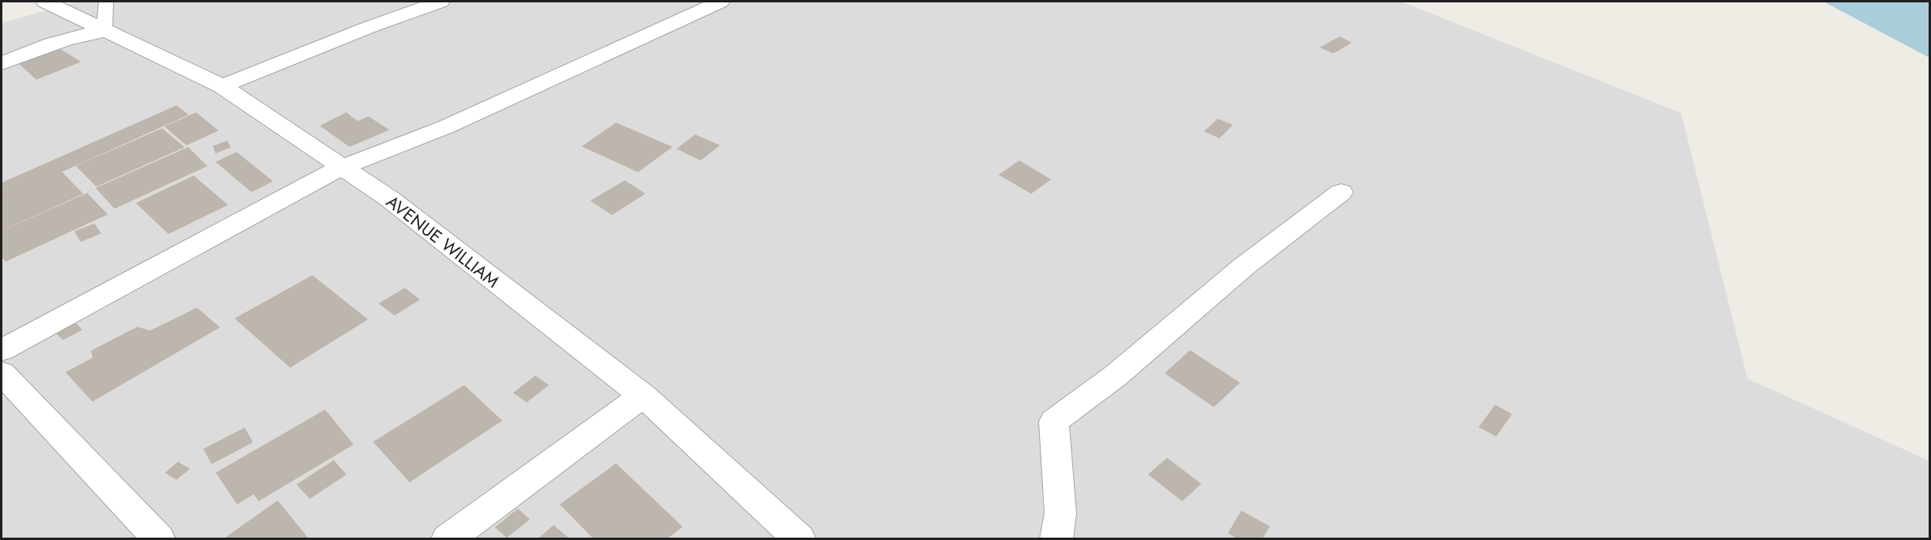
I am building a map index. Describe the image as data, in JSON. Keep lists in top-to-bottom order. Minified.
{"streets":{"street":["AVENUE WILLIAM"]}}
